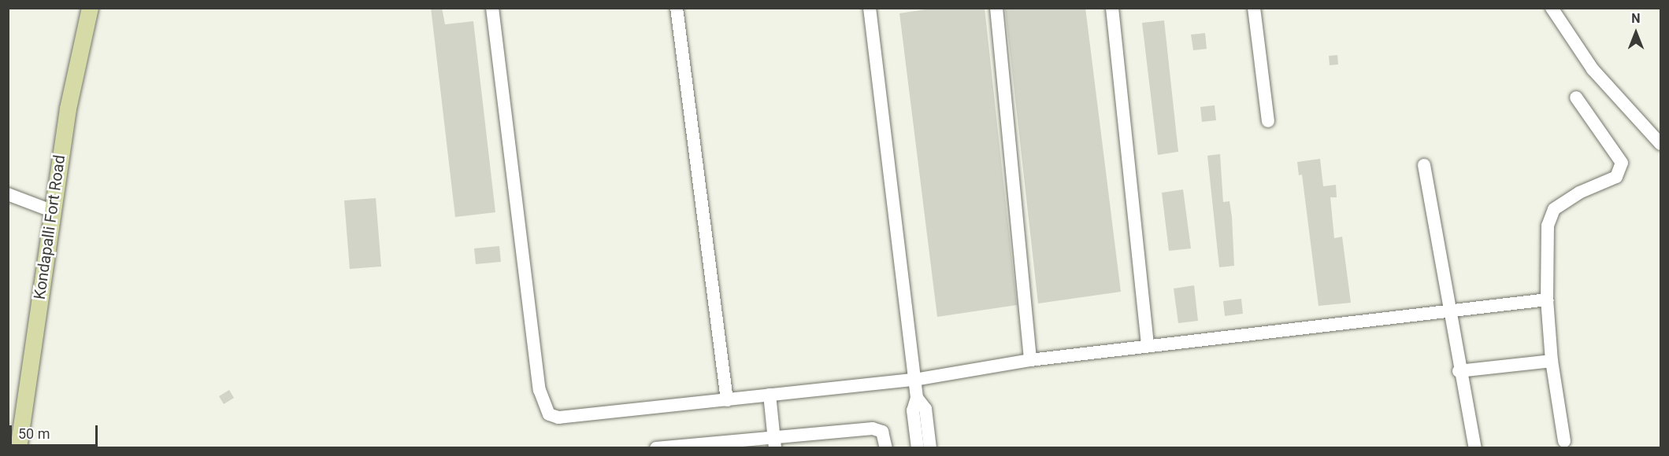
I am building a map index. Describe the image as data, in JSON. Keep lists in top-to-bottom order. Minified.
{"streets":{"main road":["Kondapalli Fort Road"]},"scale_bar":"50 m","north":"top"}
